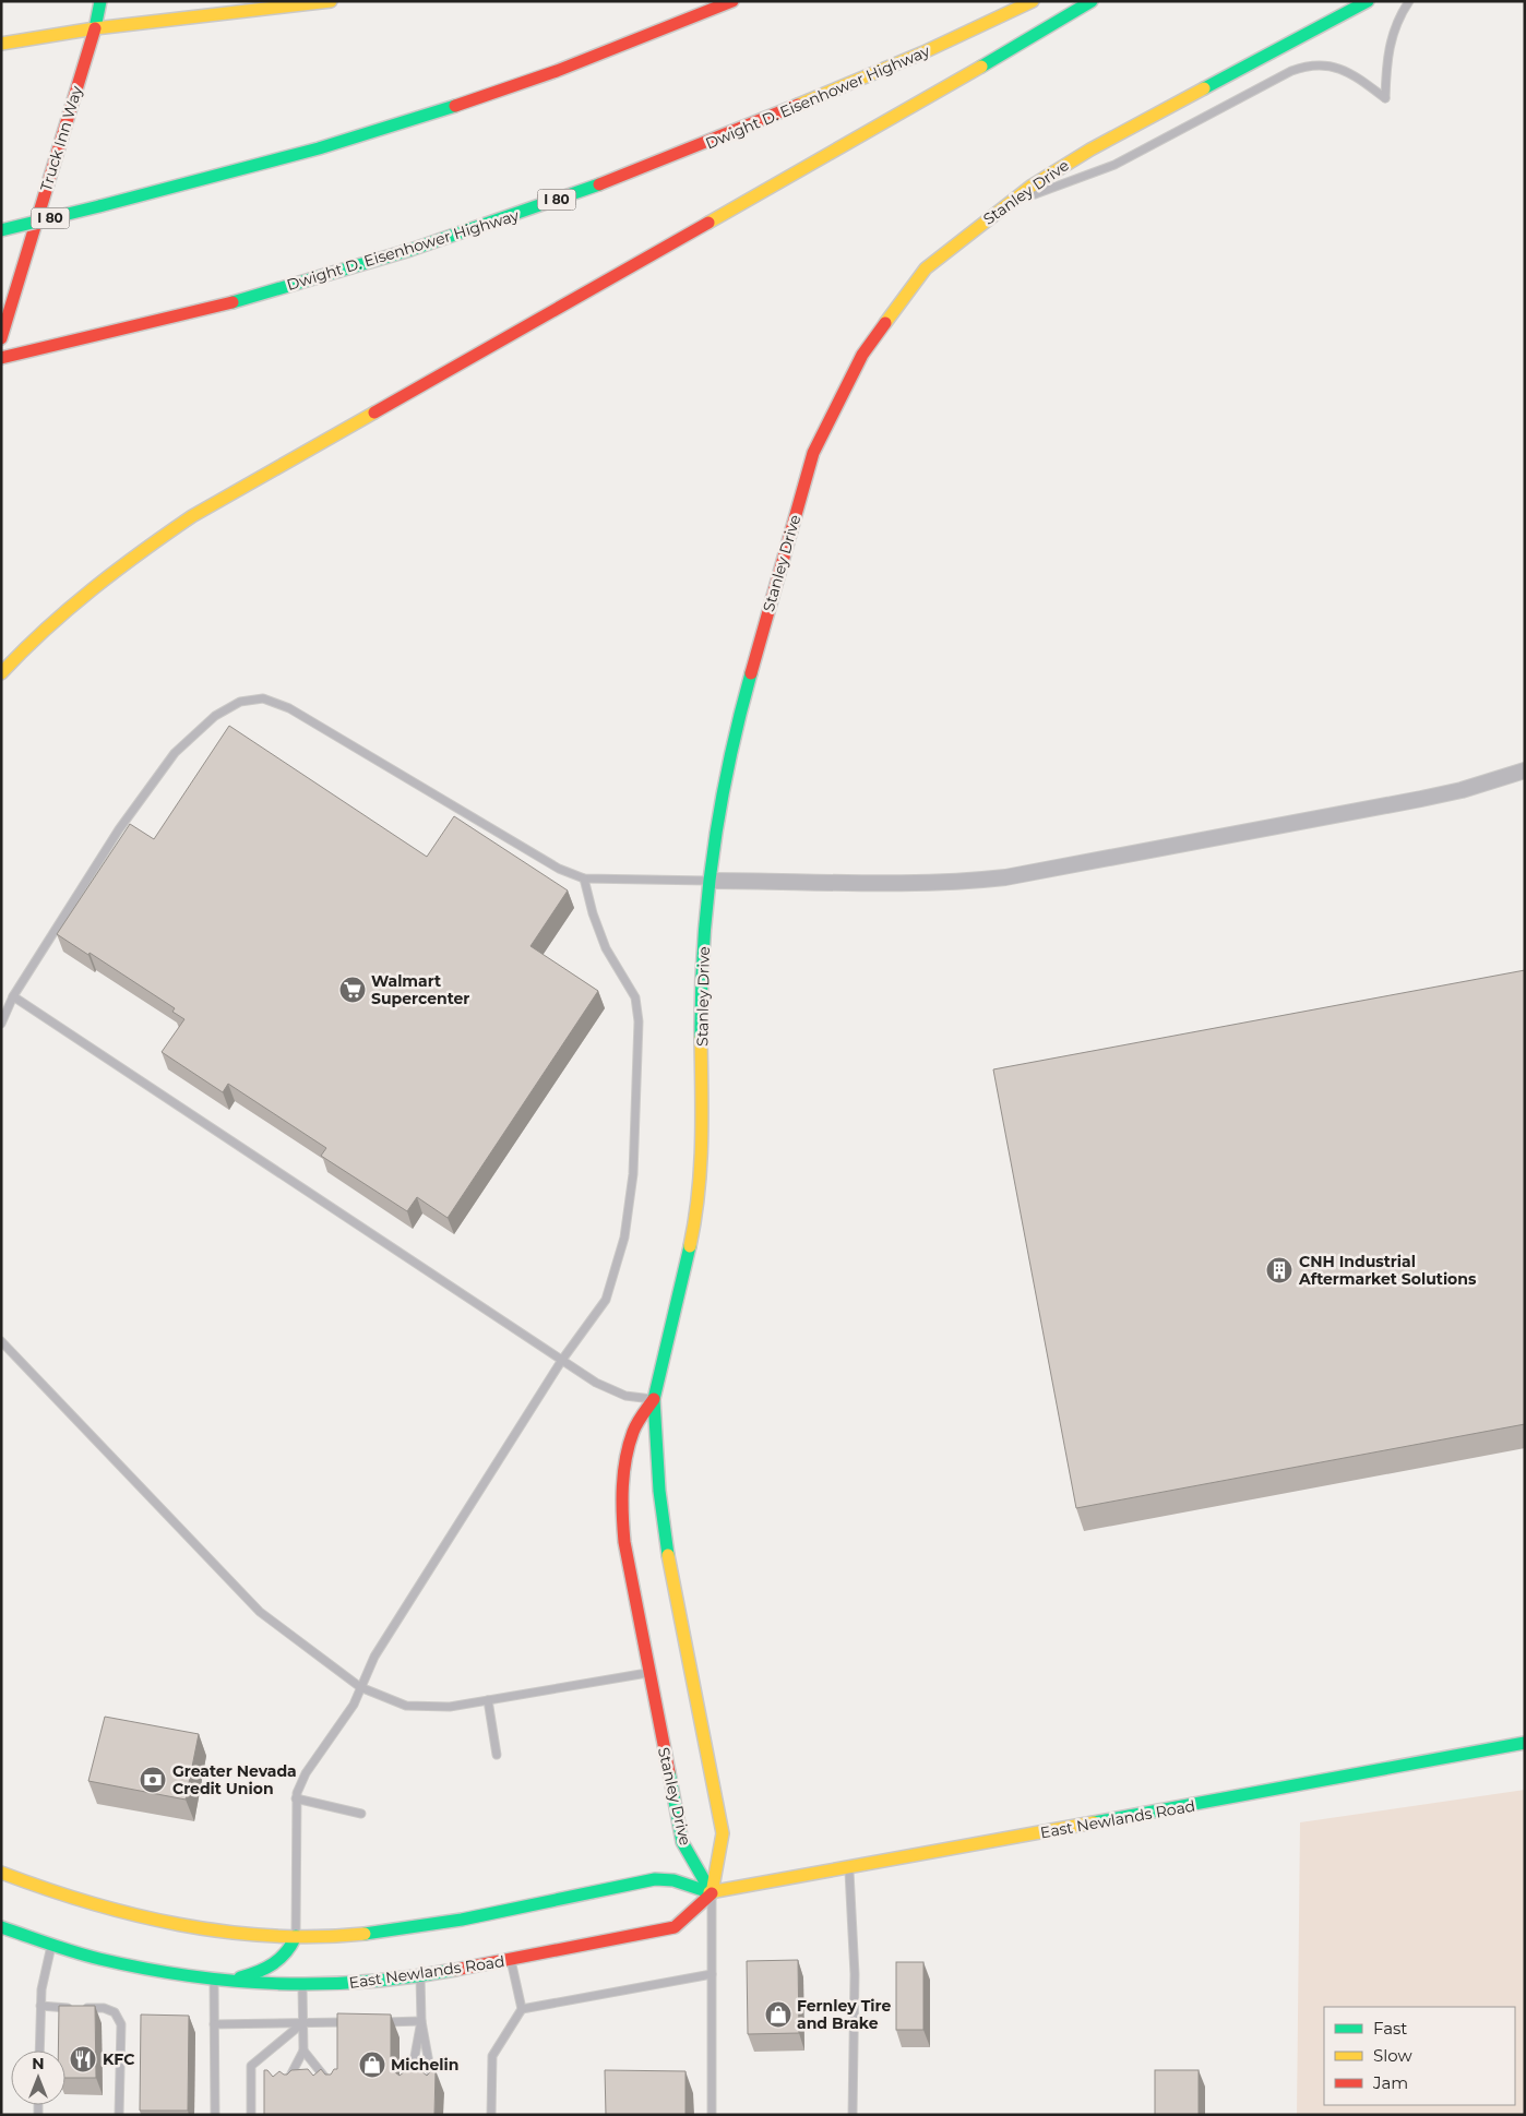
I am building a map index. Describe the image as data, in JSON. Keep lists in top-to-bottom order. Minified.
{"streets":{"main road":["Dwight D. Eisenhower Highway","Truck Inn Way","Stanley Drive","I 80","East Newlands Road"]},"crossings":[["Stanley Drive","East Newlands Road"]],"places":{"supermarket":["Walmart Supercenter"],"building":["CNH Industrial Aftermarket Solutions"],"bank":["Greater Nevada Credit Union"],"shop":["Fernley Tire and Brake","Michelin"],"restaurant":["KFC"]},"legend":["Fast","Slow","Jam"],"north":"top"}
